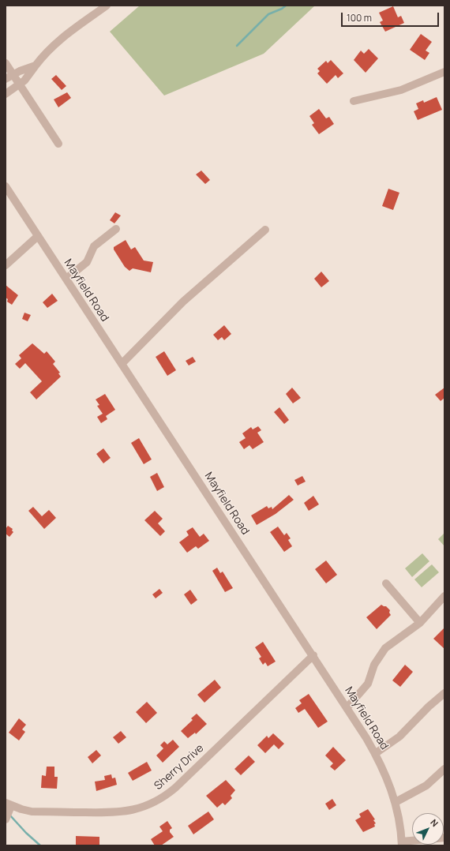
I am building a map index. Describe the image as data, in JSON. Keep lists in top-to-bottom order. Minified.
{"streets":{"street":["Mayfield Road","Sherry Drive"]},"crossings":[["Mayfield Road","Sherry Drive"]],"scale_bar":"100 m","north":"top right"}
